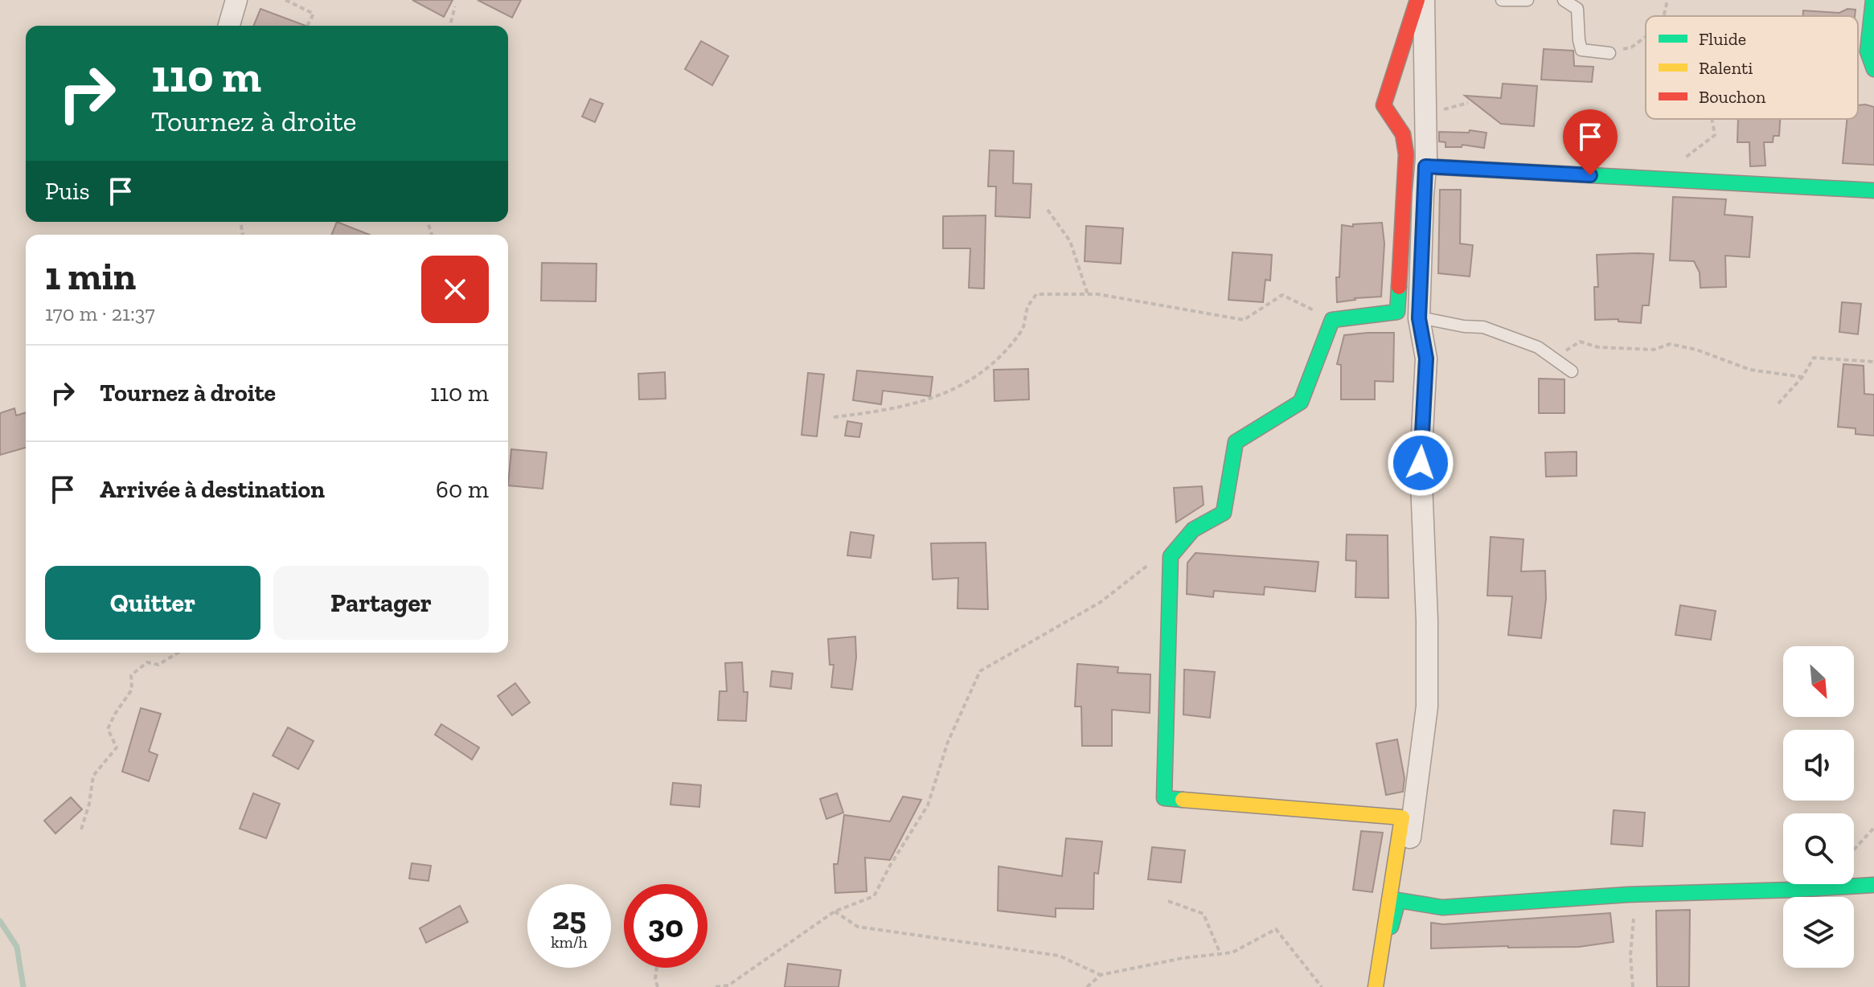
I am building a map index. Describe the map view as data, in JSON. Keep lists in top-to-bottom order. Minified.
{"legend":["Fluide","Ralenti","Bouchon"],"north":"bottom right","page":{"turn":["110 m","Tournez à droite"],"then":"Puis","heading":["1 min","170 m · 21:37"],"list":[{"name":"Tournez à droite","value":"110 m"},{"name":"Arrivée à destination","value":"60 m"}],"buttons":["Quitter","Partager"],"speed":"25 km/h","limit":"30"}}
